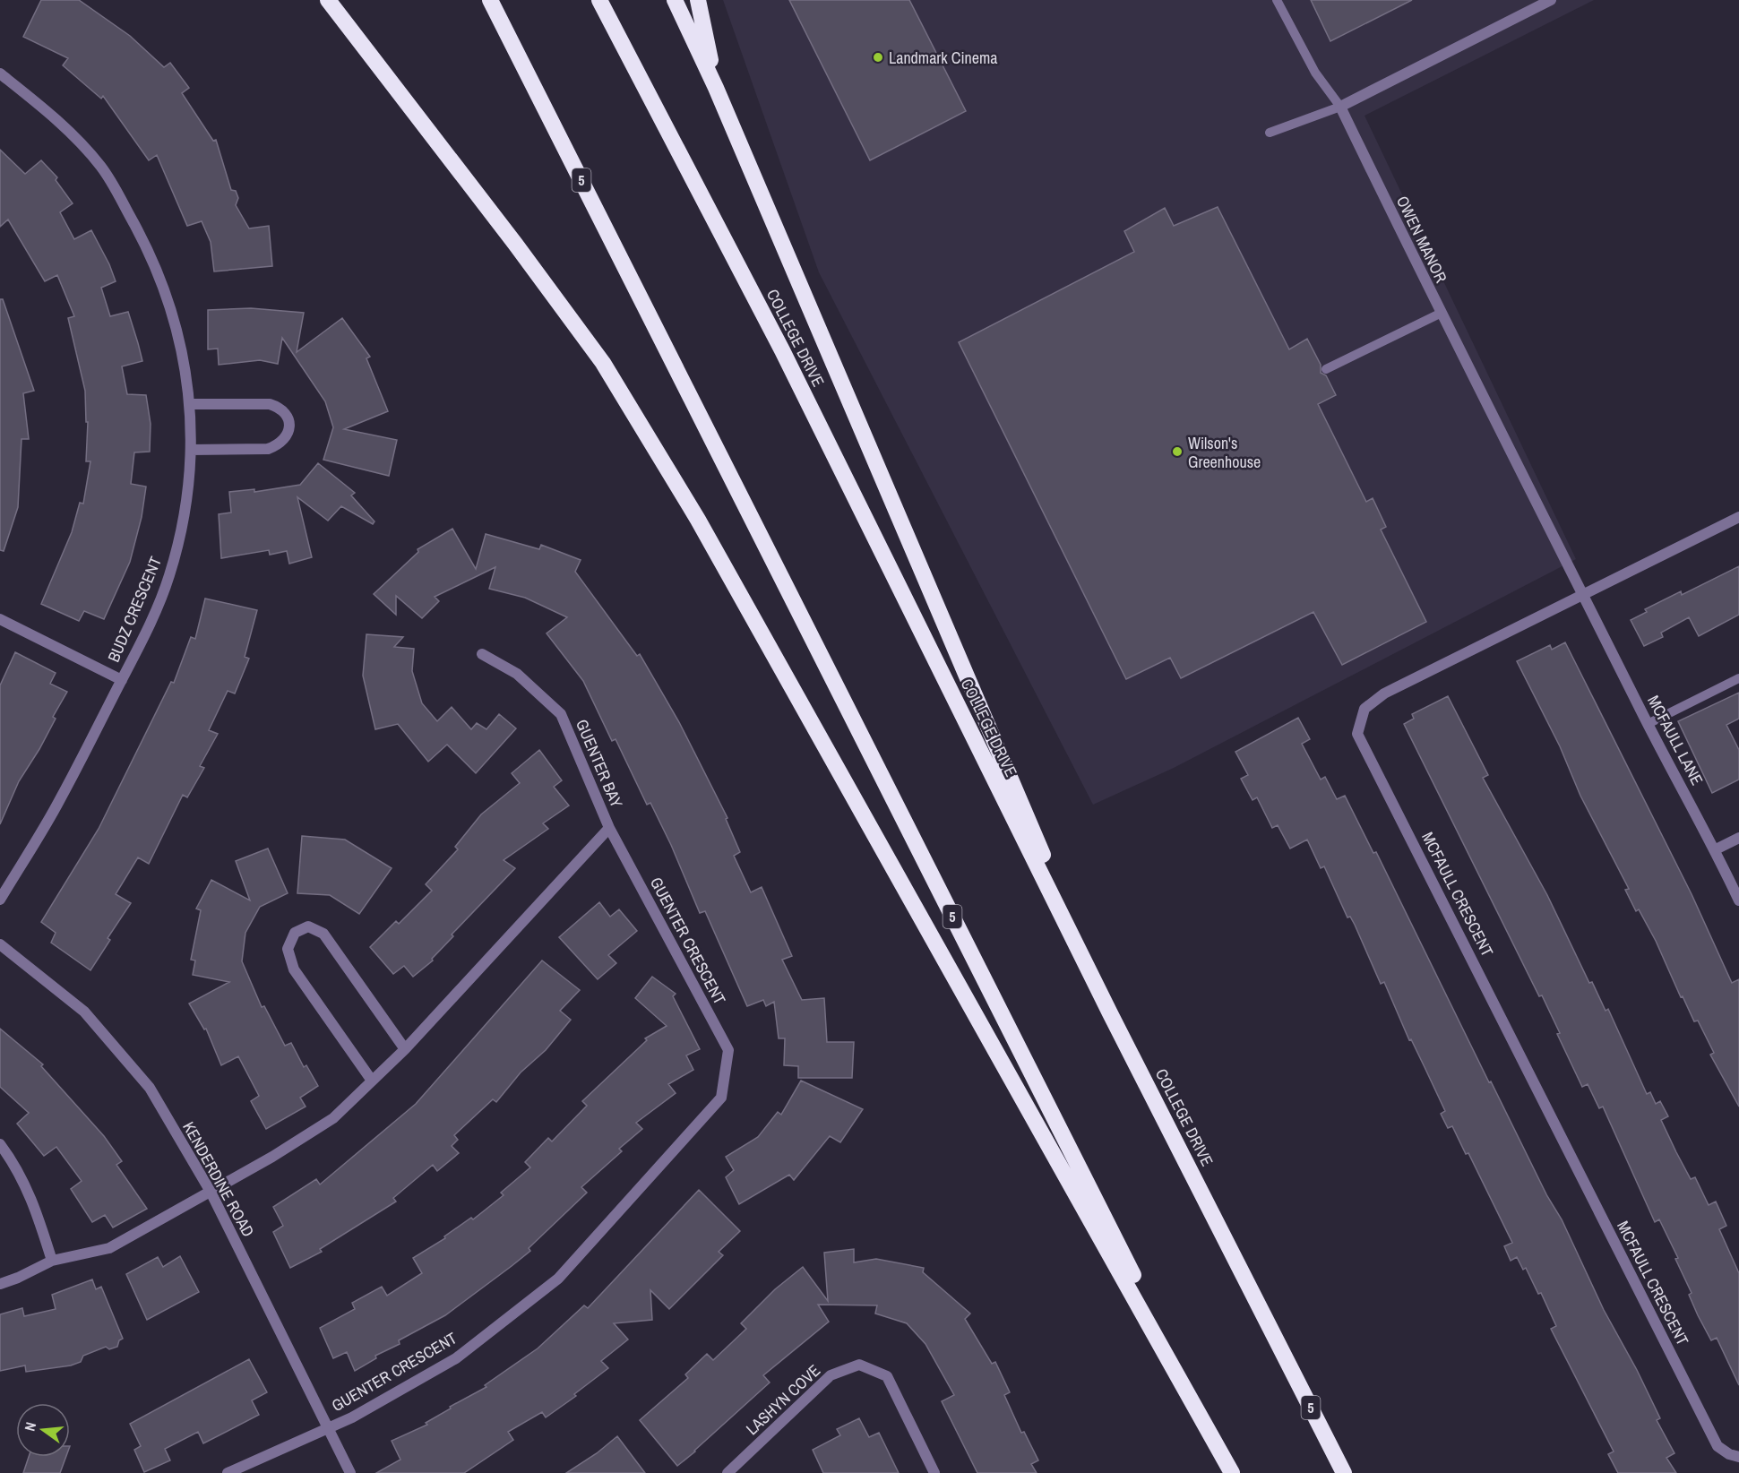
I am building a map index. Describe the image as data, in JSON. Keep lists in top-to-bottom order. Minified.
{"streets":{"highway":["5","COLLEGE DRIVE"],"street":["OWEN MANOR","BUDZ CRESCENT","MCFAULL LANE","GUENTER BAY","MCFAULL CRESCENT","GUENTER CRESCENT","KENDERDINE ROAD","LASHYN COVE"]},"crossings":[["OWEN MANOR","MCFAULL LANE"],["OWEN MANOR","MCFAULL CRESCENT"],["MCFAULL LANE","MCFAULL CRESCENT"],["GUENTER BAY","GUENTER CRESCENT"],["GUENTER CRESCENT","KENDERDINE ROAD"]],"places":["Landmark Cinema","Wilson's Greenhouse"],"north":"left"}
